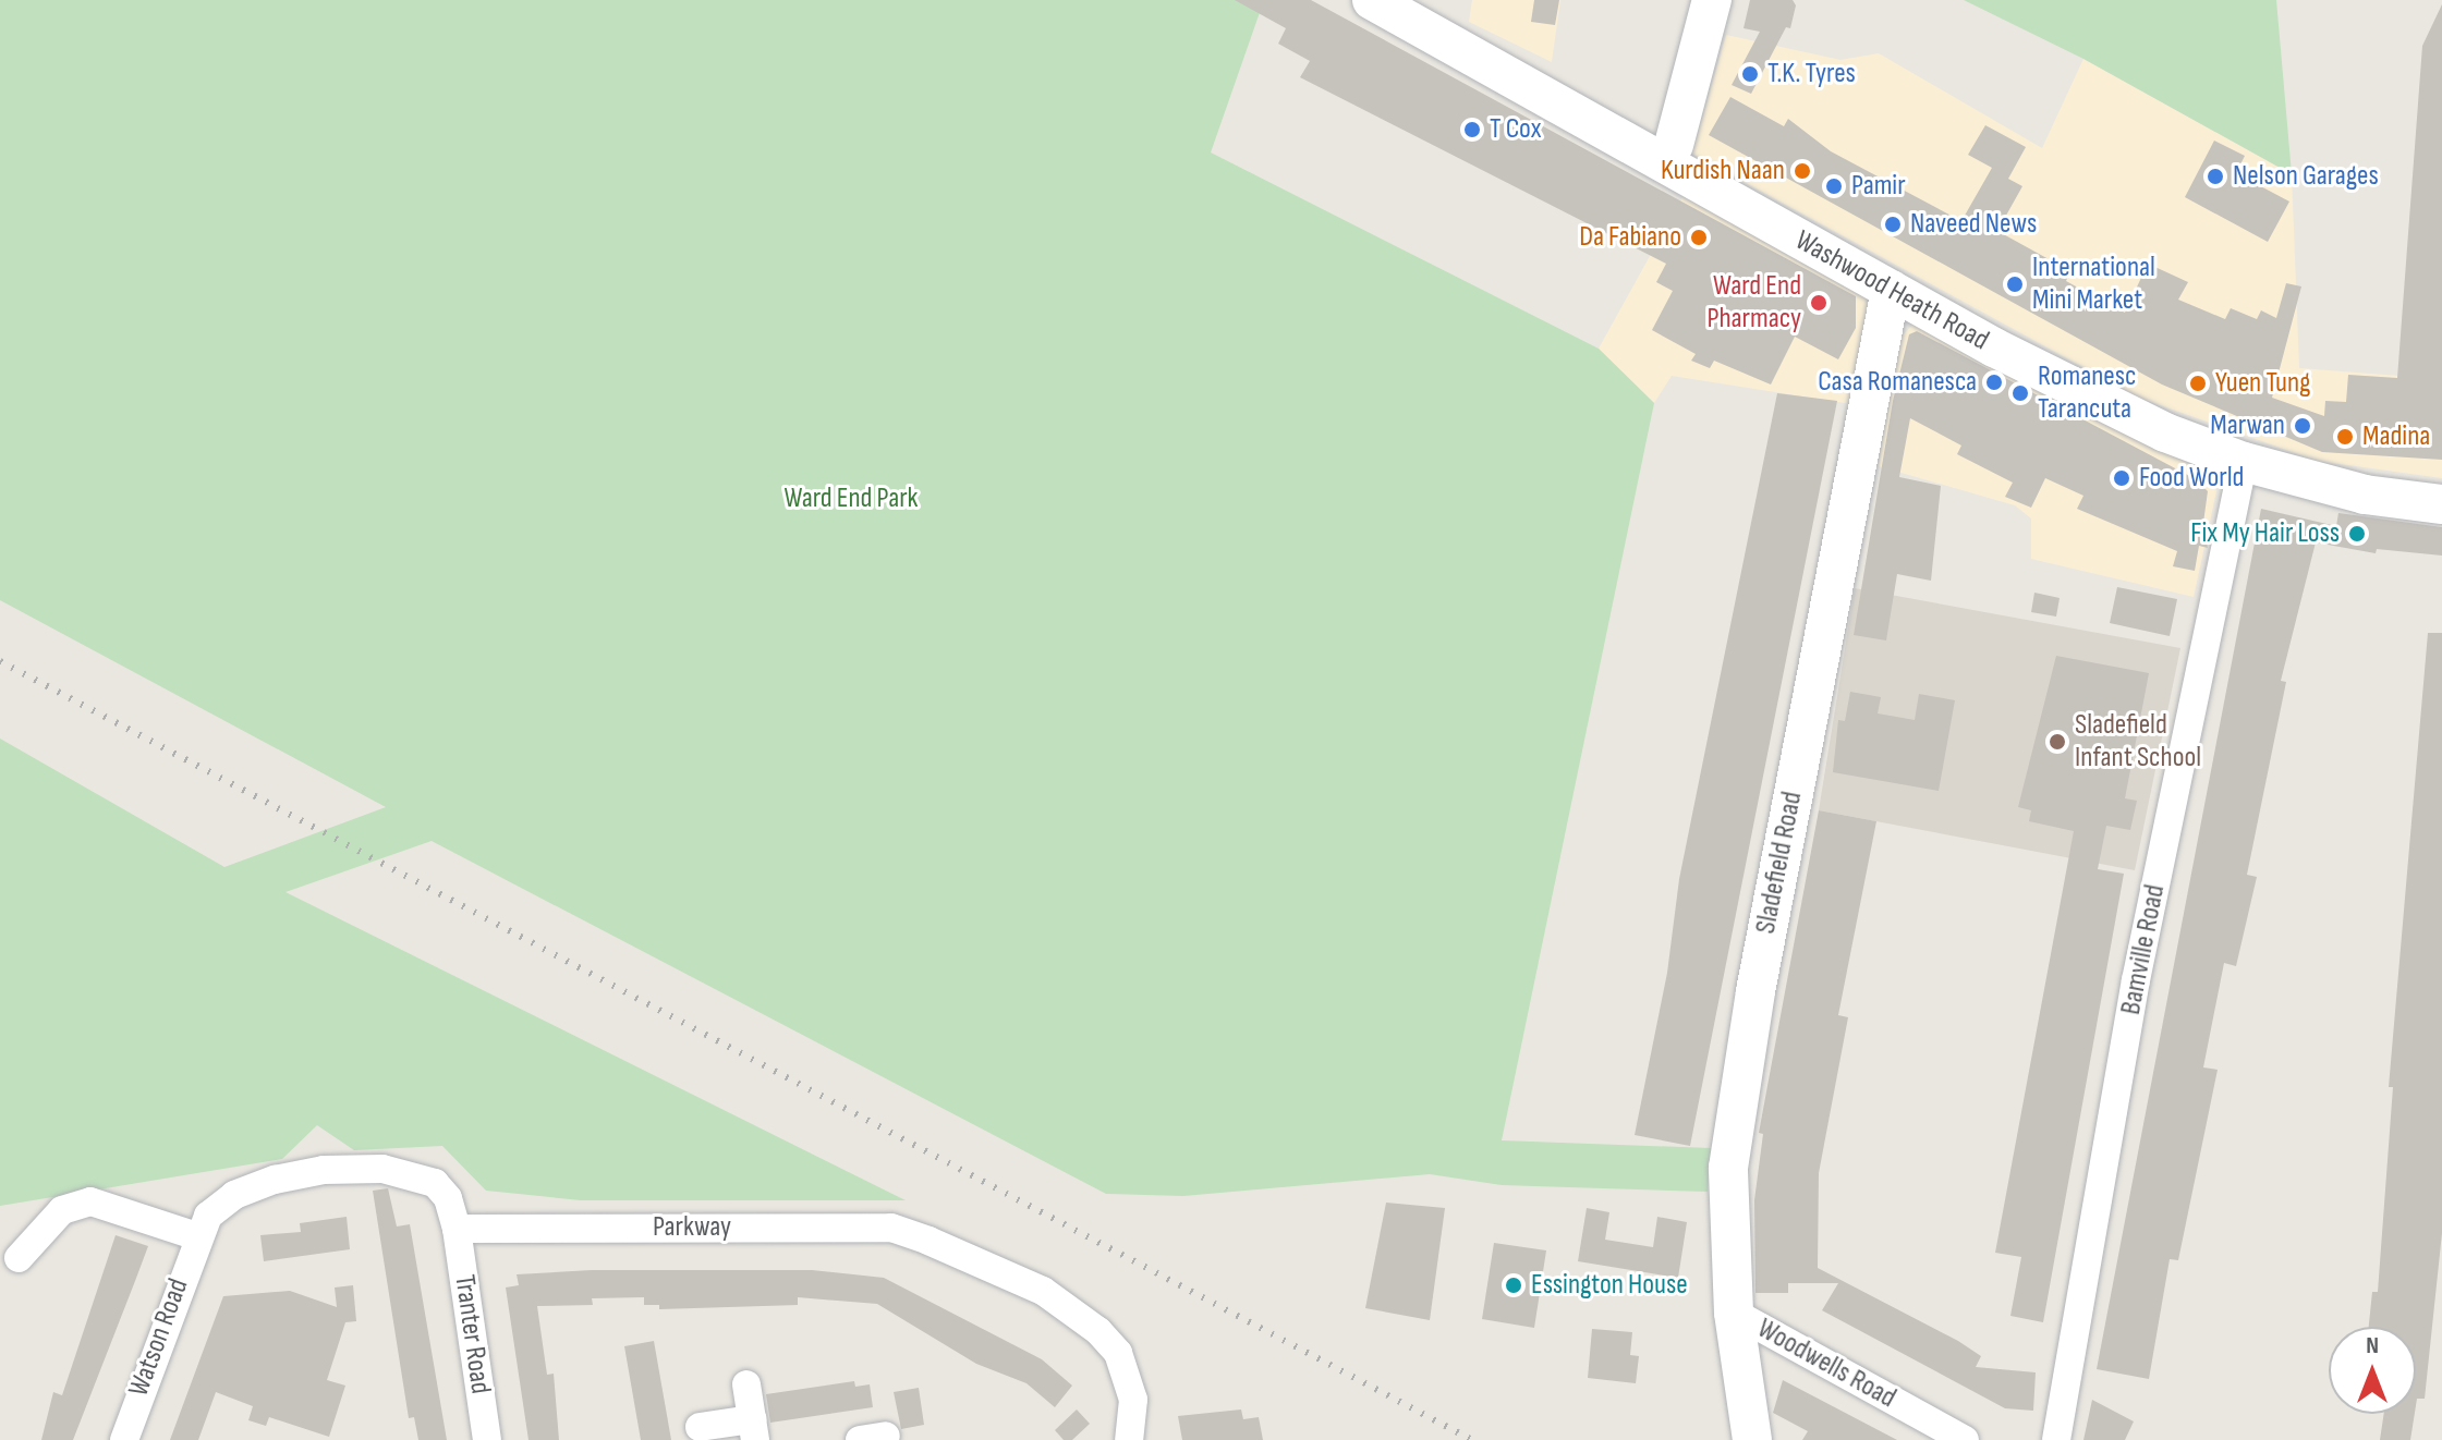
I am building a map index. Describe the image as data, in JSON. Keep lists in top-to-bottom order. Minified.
{"streets":{"street":["Washwood Heath Road","Sladefield Road","Bamville Road","Parkway","Tranter Road","Watson Road","Woodwells Road"]},"crossings":[["Washwood Heath Road","Sladefield Road"],["Washwood Heath Road","Bamville Road"],["Sladefield Road","Woodwells Road"],["Parkway","Tranter Road"]],"parks":["Ward End Park"],"places":["T.K. Tyres","T Cox","Kurdish Naan","Nelson Garages","Pamir","Naveed News","Da Fabiano","International Mini Market","Ward End Pharmacy","Casa Romanesca","Yuen Tung","Romanesc Tarancuta","Marwan","Madina","Food World","Fix My Hair Loss","Sladefield Infant School","Essington House"],"north":"top"}
